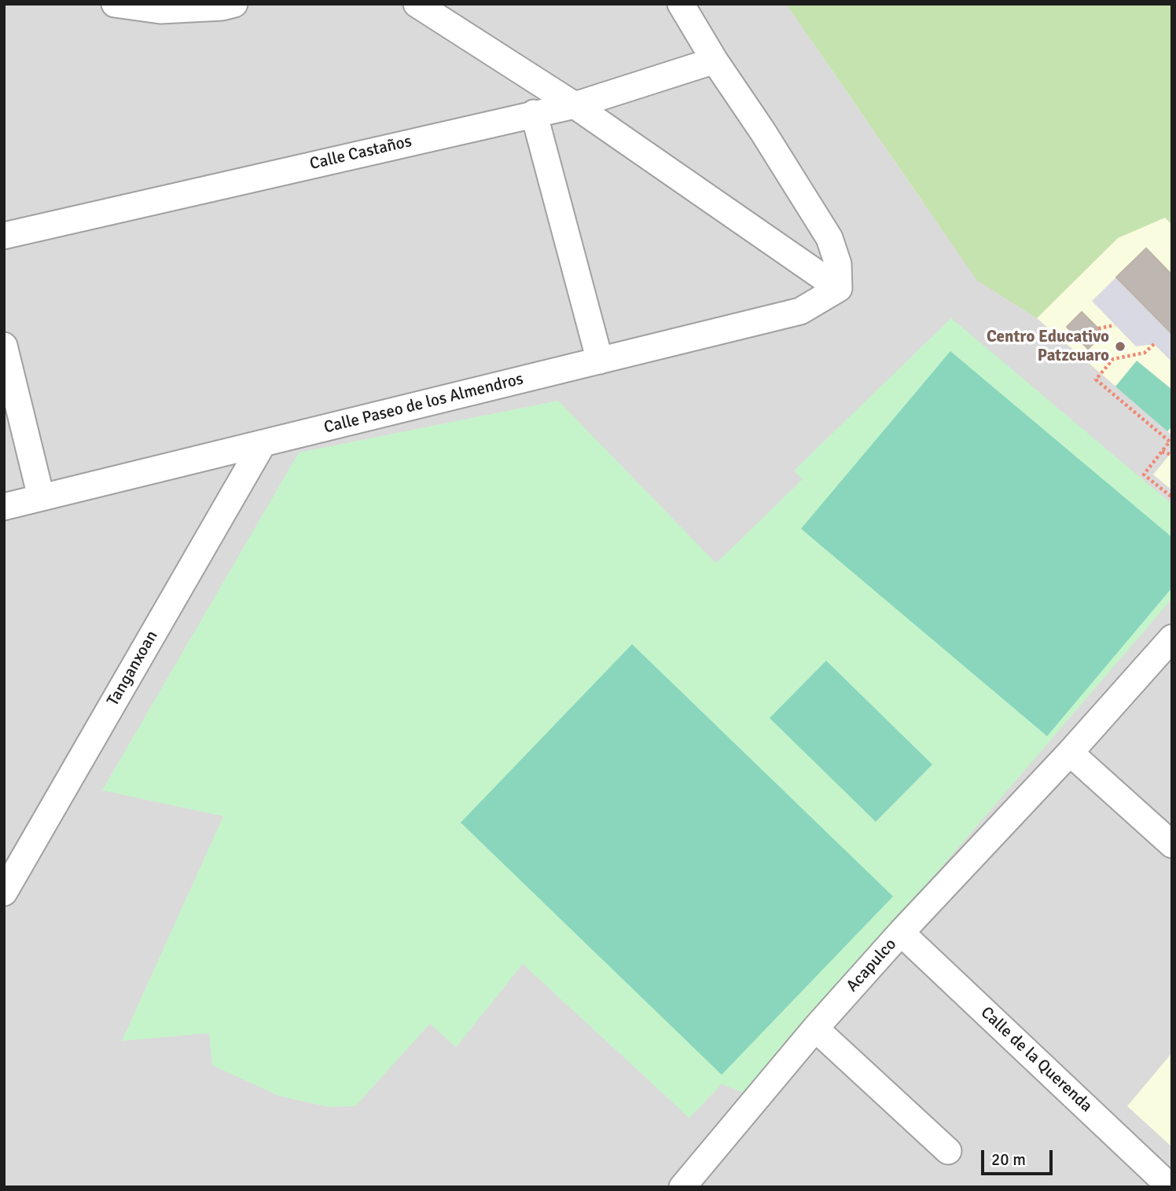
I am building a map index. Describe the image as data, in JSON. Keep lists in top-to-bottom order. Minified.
{"streets":{"street":["Calle Castaños","Calle Paseo de los Almendros","Tanganxoan","Acapulco","Calle de la Querenda"]},"crossings":[["Calle Paseo de los Almendros","Tanganxoan"],["Acapulco","Calle de la Querenda"]],"places":["Centro Educativo Patzcuaro"],"scale_bar":"20 m"}
